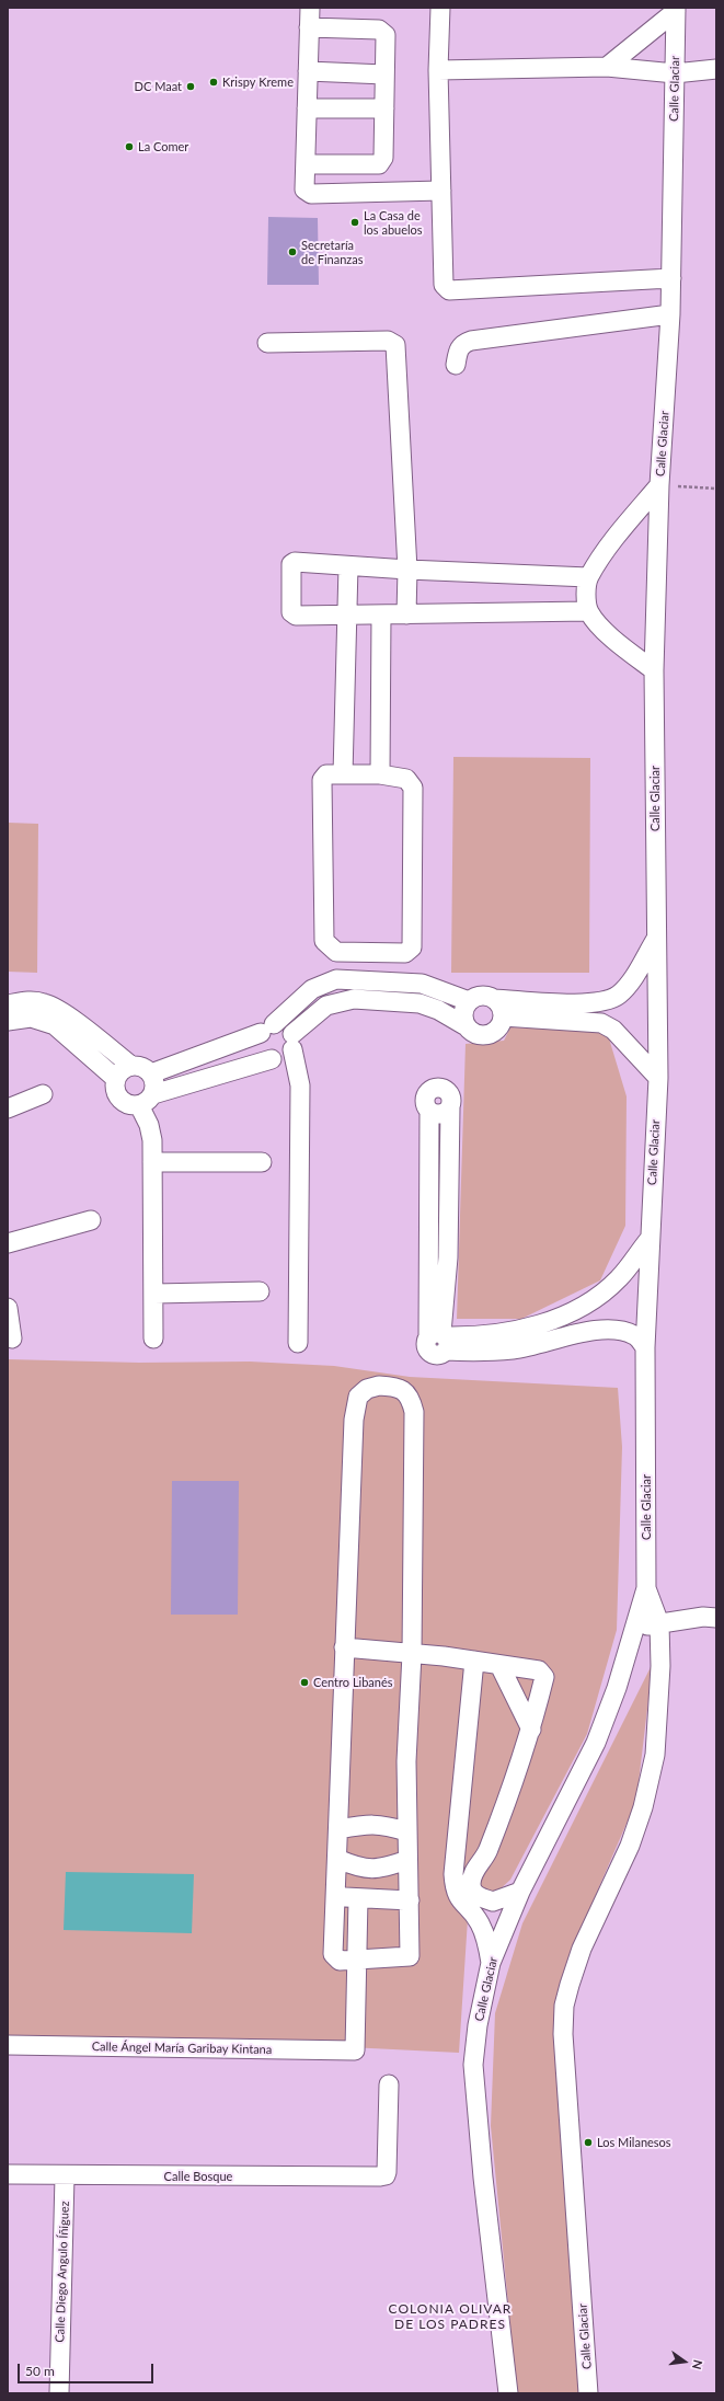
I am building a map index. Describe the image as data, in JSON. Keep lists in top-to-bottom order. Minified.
{"streets":{"street":["Calle Glaciar","Calle Ángel María Garibay Kintana","Calle Bosque","Calle Diego Angulo Íñiguez"]},"crossings":[["Calle Bosque","Calle Diego Angulo Íñiguez"]],"districts":["COLONIA OLIVAR DE LOS PADRES"],"places":["Krispy Kreme","DC Maat","La Comer","La Casa de los abuelos","Secretaría de Finanzas","Centro Libanés","Los Milanesos"],"scale_bar":"50 m","north":"right"}
